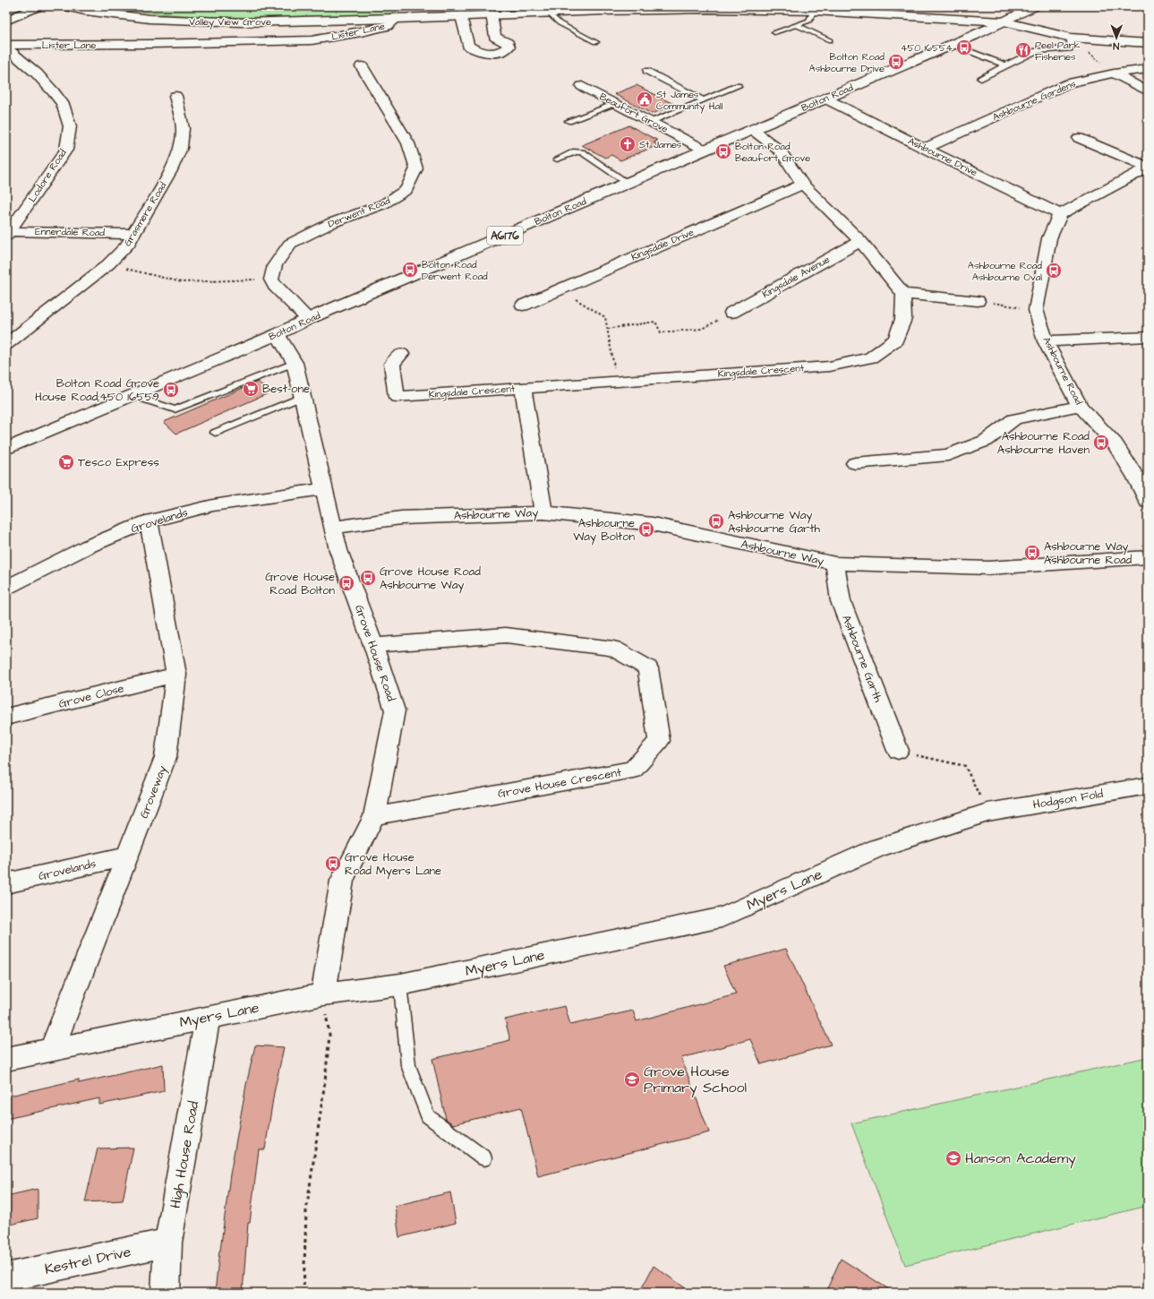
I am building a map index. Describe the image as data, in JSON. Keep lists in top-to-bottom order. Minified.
{"streets":{"main road":["Valley View Grove","Lister Lane","Bolton Road","Ashbourne Gardens","Beaufort Grove","Ashbourne Drive","Lodore Road","Derwent Road","Grasmere Road","Ennerdale Road","A6176","Kingsdale Drive","Kingsdale Avenue","Kingsdale Crescent","Ashbourne Road","Ashbourne Way","Grovelands","Grove House Road","Ashbourne Garth","Grove Close","Grove House Crescent","Groveway","Hodgson Fold","Myers Lane","High House Road","Kestrel Drive"]},"crossings":[["Valley View Grove","Lister Lane"],["Lister Lane","Bolton Road"],["Lister Lane","Lodore Road"],["Bolton Road","Beaufort Grove"],["Bolton Road","Ashbourne Drive"],["Bolton Road","Grove House Road"],["Ashbourne Gardens","Ashbourne Drive"],["Ashbourne Drive","Ashbourne Road"],["Lodore Road","Ennerdale Road"],["Grasmere Road","Ennerdale Road"],["Ashbourne Way","Grove House Road"],["Ashbourne Way","Ashbourne Garth"],["Grovelands","Grove House Road"],["Grovelands","Groveway"],["Grove House Road","Grove House Crescent"],["Grove House Road","Myers Lane"],["Grove Close","Groveway"],["Groveway","Myers Lane"],["Hodgson Fold","Myers Lane"],["Myers Lane","High House Road"],["High House Road","Kestrel Drive"]],"places":{"bus stop":["450 16554","Bolton Road Ashbourne Drive","Bolton Road Beaufort Grove","Bolton Road Derwent Road","Ashbourne Road Ashbourne Oval","Bolton Road Grove House Road;450 16559","Ashbourne Road Ashbourne Haven","Ashbourne Way Ashbourne Garth","Ashbourne Way Bolton","Ashbourne Way Ashbourne Road","Grove House Road Ashbourne Way","Grove House Road Bolton","Grove House Road Myers Lane"],"restaurant":["Peel Park Fisheries"],"public building":["St James Community Hall"],"church":["St James"],"supermarket":["Best-one","Tesco Express"],"school or university":["Grove House Primary School","Hanson Academy"]},"north":"bottom"}
